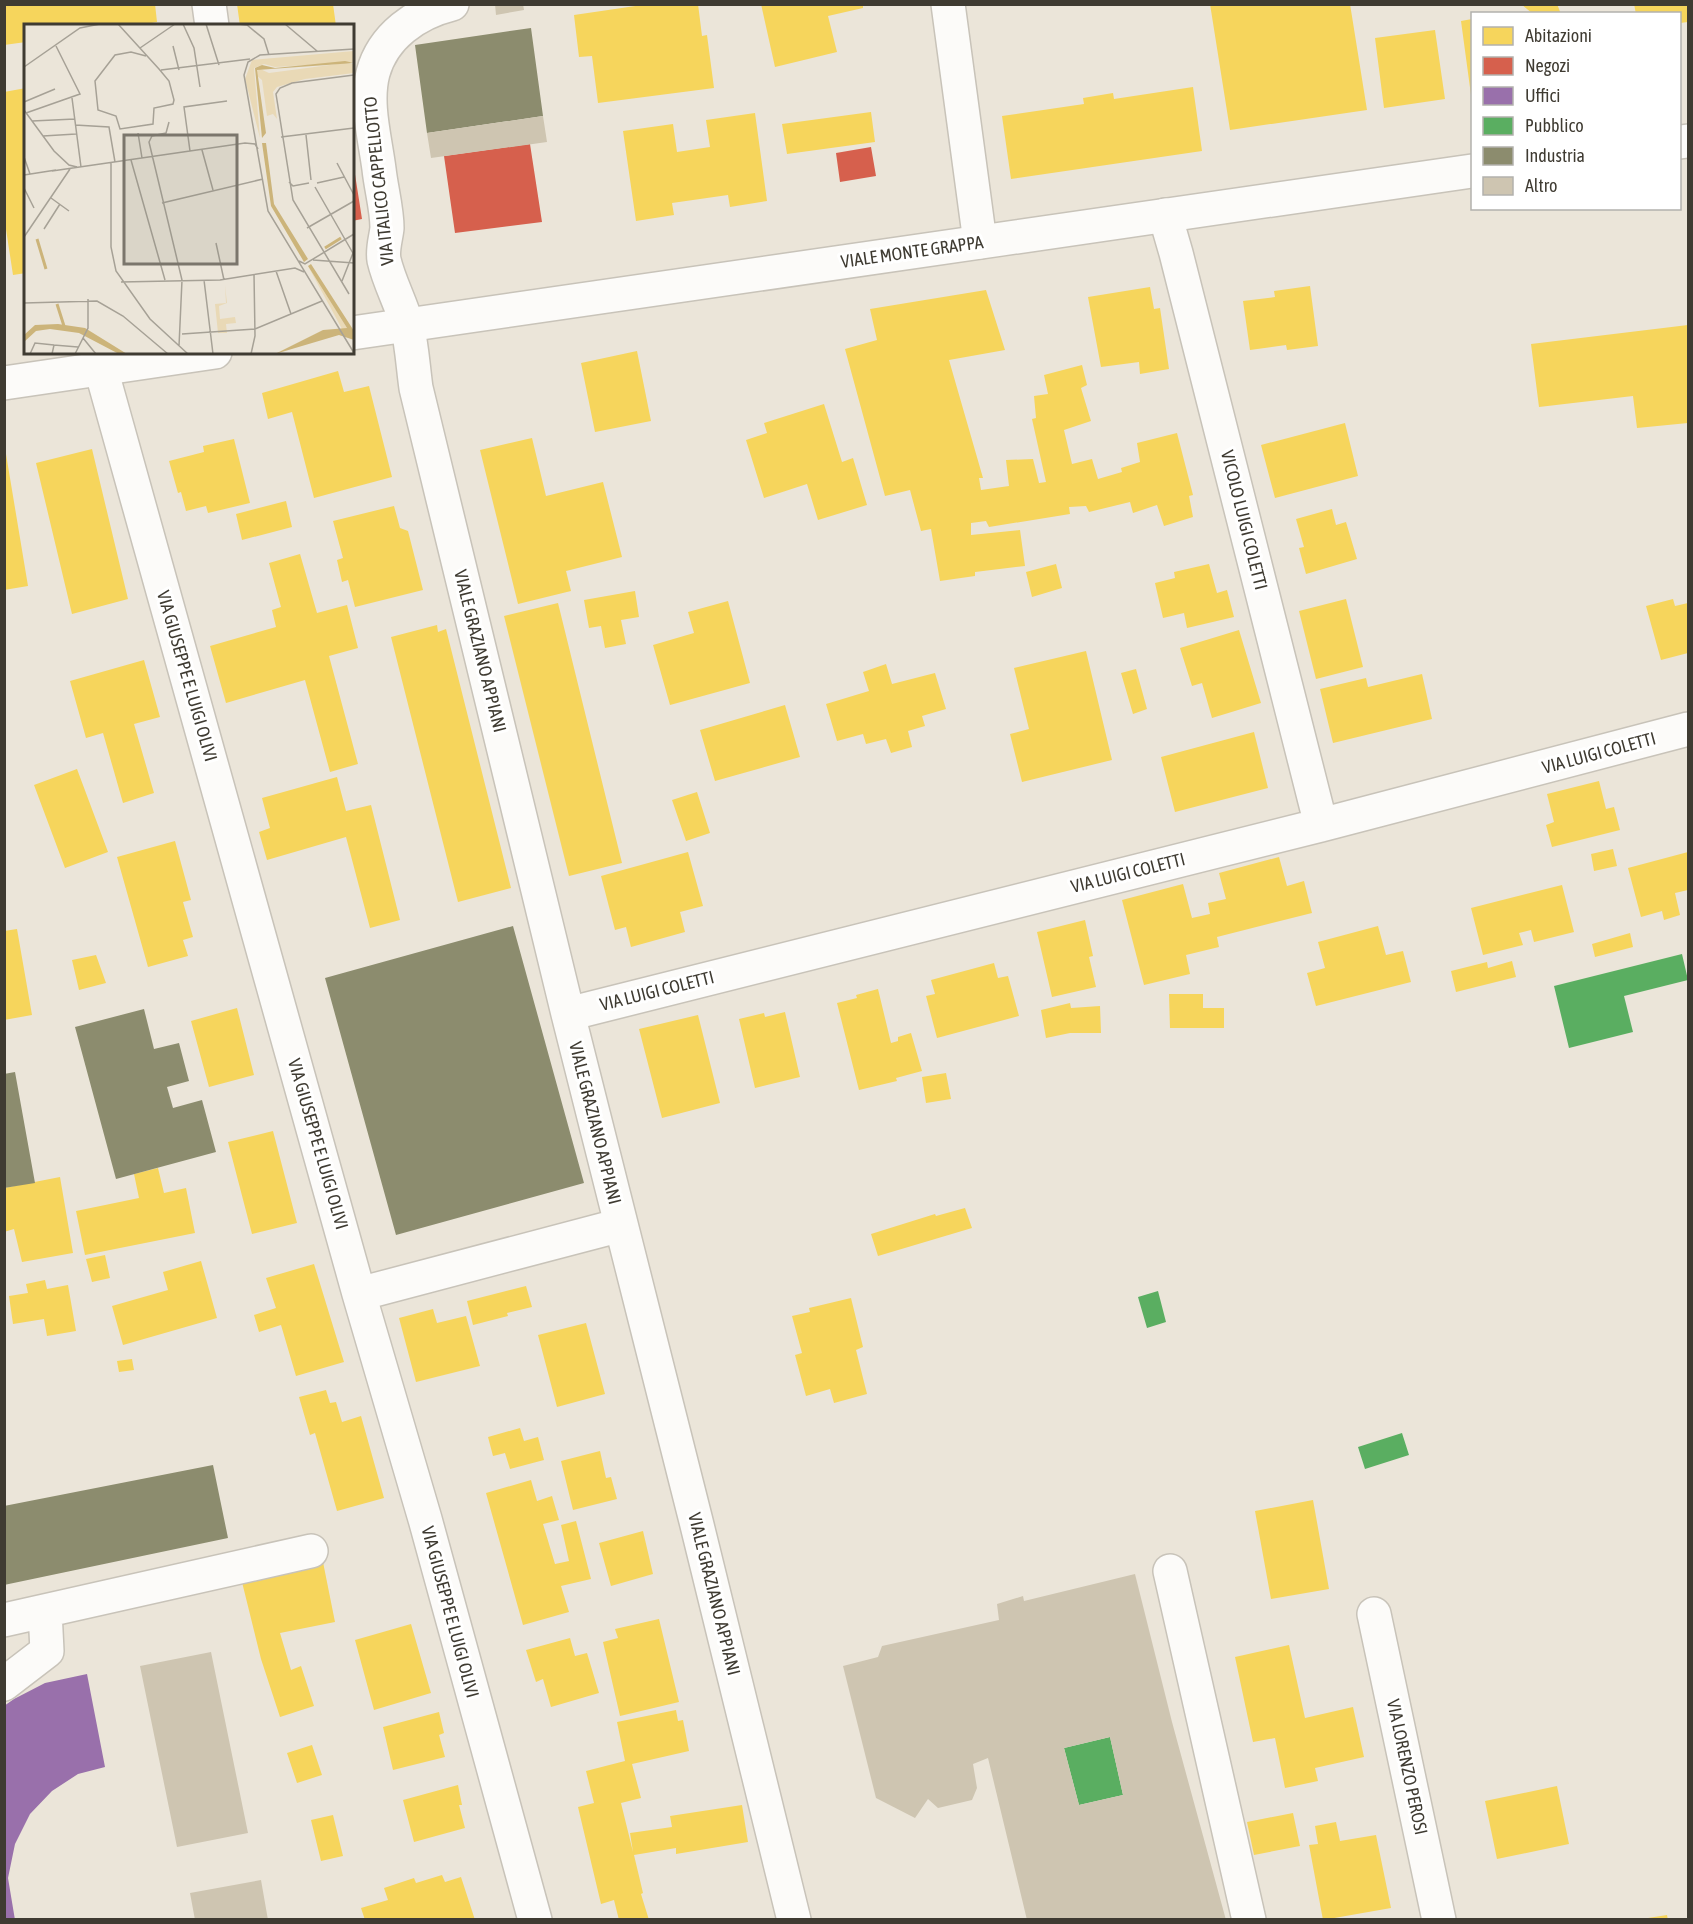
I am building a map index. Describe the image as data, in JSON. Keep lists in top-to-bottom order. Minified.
{"streets":{"street":["VIA ITALICO CAPPELLOTTO","VIALE MONTE GRAPPA","VICOLO LUIGI COLETTI","VIALE GRAZIANO APPIANI","VIA GIUSEPPE E LUIGI OLIVI","VIA LUIGI COLETTI","VIA LORENZO PEROSI"]},"crossings":[["VIA ITALICO CAPPELLOTTO","VIALE MONTE GRAPPA"],["VIA ITALICO CAPPELLOTTO","VIALE GRAZIANO APPIANI"],["VIALE MONTE GRAPPA","VICOLO LUIGI COLETTI"],["VIALE MONTE GRAPPA","VIALE GRAZIANO APPIANI"],["VICOLO LUIGI COLETTI","VIA LUIGI COLETTI"],["VIALE GRAZIANO APPIANI","VIA LUIGI COLETTI"]],"legend":["Abitazioni","Negozi","Uffici","Pubblico","Industria","Altro"]}
